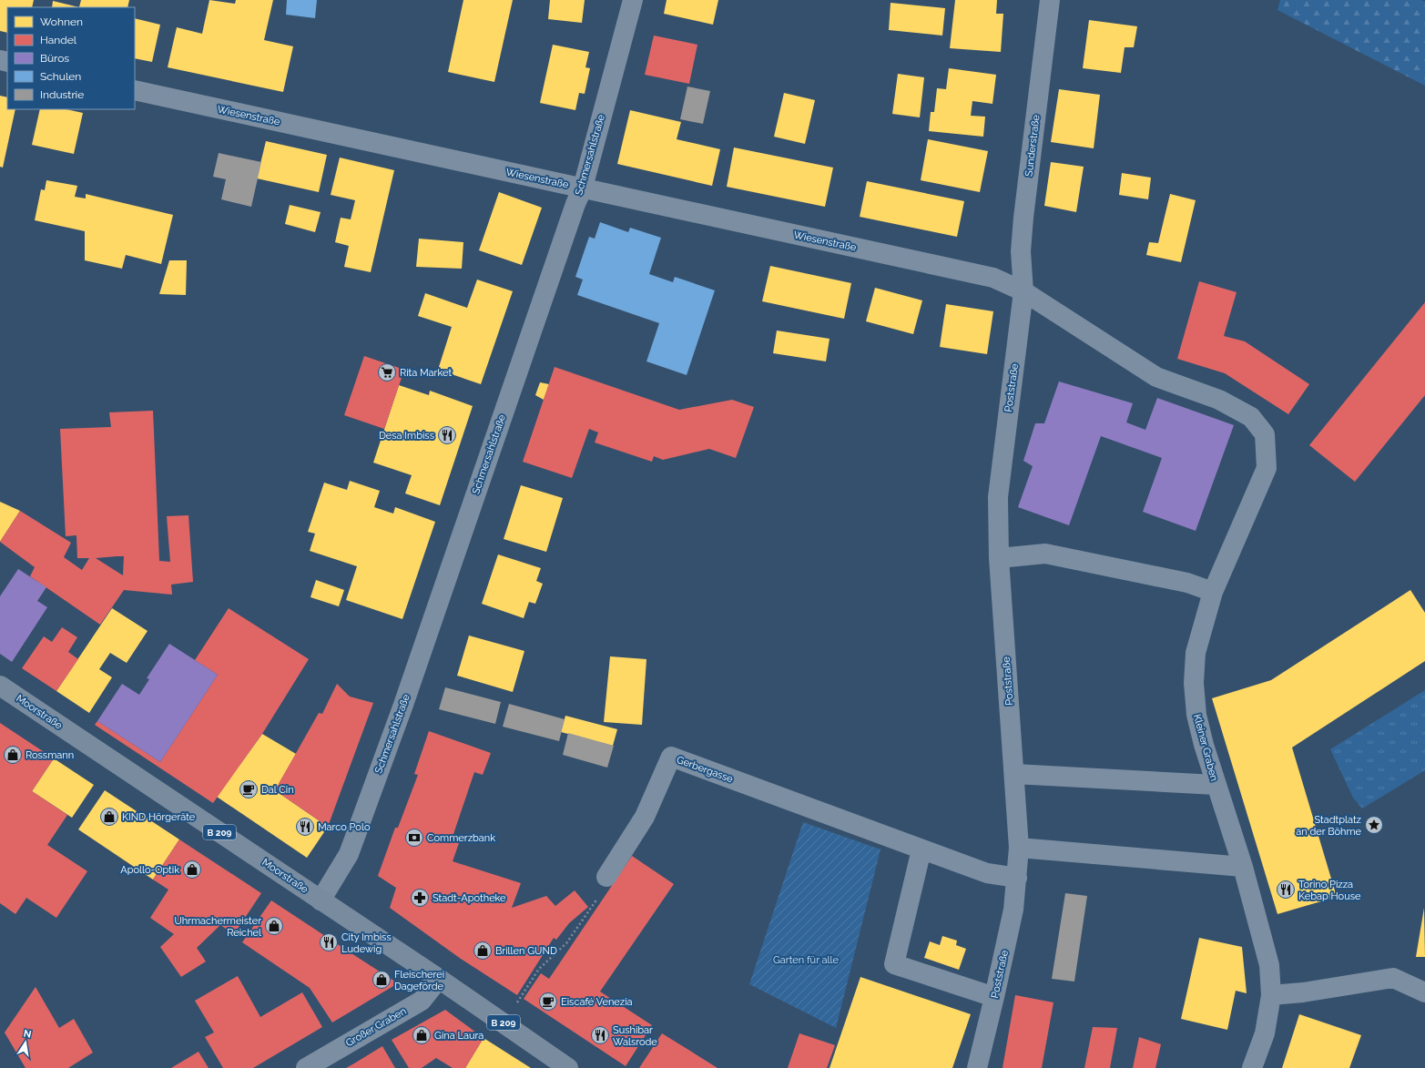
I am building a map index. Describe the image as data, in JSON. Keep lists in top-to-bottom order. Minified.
{"streets":{"main road":["Moorstraße","B 209"],"street":["Wiesenstraße","Sunderstraße","Schmersahlstraße","Poststraße","Kleiner Graben","Gerbergasse","Großer Graben"]},"crossings":[["Wiesenstraße","Sunderstraße"],["Wiesenstraße","Schmersahlstraße"],["Wiesenstraße","Poststraße"],["Wiesenstraße","Kleiner Graben"],["Sunderstraße","Poststraße"],["Schmersahlstraße","Moorstraße"],["Poststraße","Gerbergasse"],["Moorstraße","Großer Graben"]],"parks":["Garten für alle"],"places":{"supermarket":["Rita Market"],"restaurant":["Desa Imbiss","Marco Polo","Torino Pizza Kebap House","City Imbiss Ludewig","Sushibar Walsrode"],"shop":["Rossmann","KIND Hörgeräte","Apollo-Optik","Uhrmachermeister Reichel","Brillen GUND","Fleischerei Dageförde","Gina Laura"],"cafe":["Dal Cin","Eiscafé Venezia"],"place":["Stadtplatz an der Böhme"],"bank":["Commerzbank"],"pharmacy":["Stadt-Apotheke"]},"legend":["Wohnen","Handel","Büros","Schulen","Industrie"],"north":"top"}
